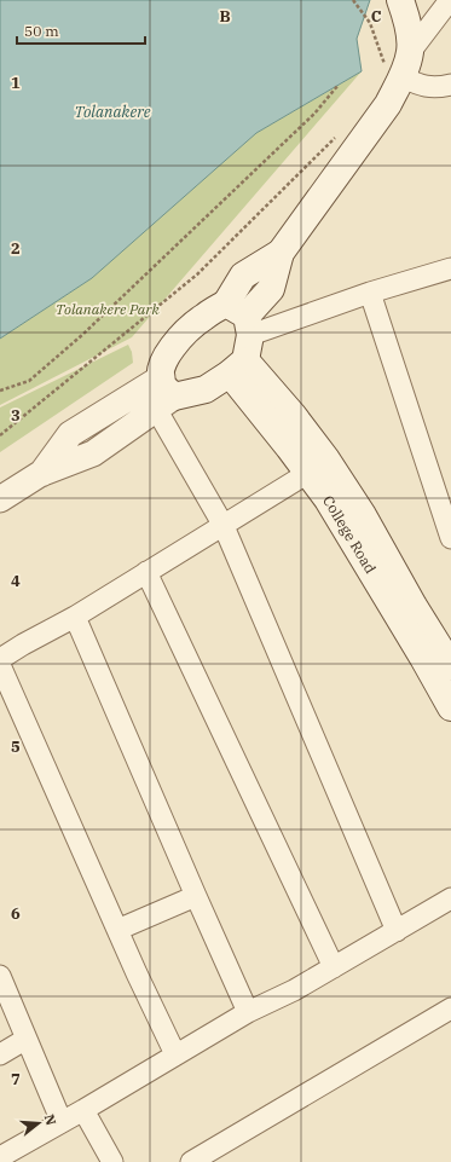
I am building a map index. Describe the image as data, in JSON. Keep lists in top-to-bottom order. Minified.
{"streets":{"main road":["College Road"]},"water":["Tolanakere"],"parks":["Tolanakere Park"],"scale_bar":"50 m","north":"right","grid":{"columns":["B","C"],"rows":["1","2","3","4","5","6","7"]}}
